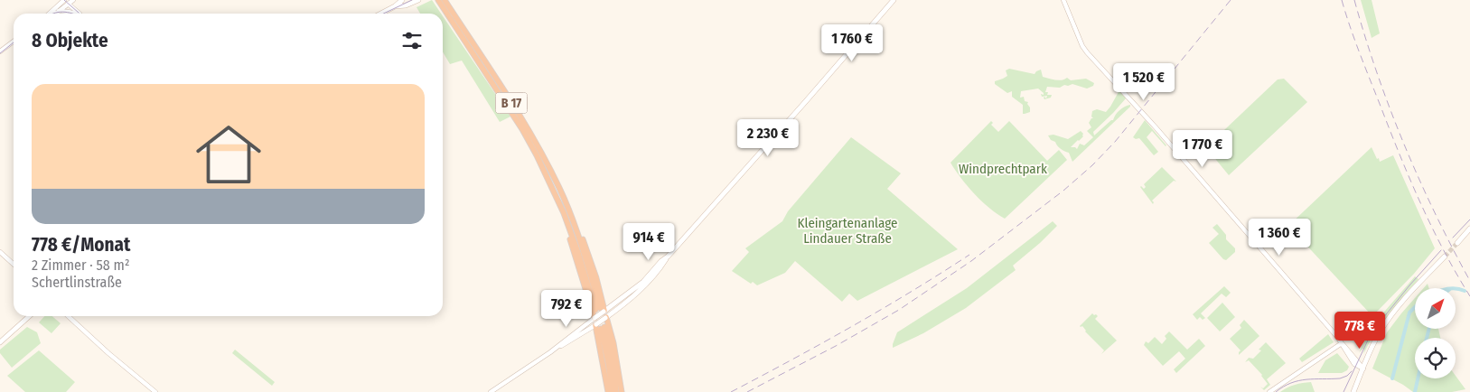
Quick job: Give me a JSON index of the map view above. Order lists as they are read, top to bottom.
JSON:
{
  "streets": {
    "highway": ["B 17"]
  },
  "parks": ["Windprechtpark", "Kleingartenanlage Lindauer Straße"],
  "north": "top right",
  "page": {
    "heading": "8 Objekte",
    "price": [
      "1 760 €",
      "1 520 €",
      "2 230 €",
      "1 770 €",
      "1 360 €",
      "914 €",
      "792 €",
      "778 €"
    ],
    "list": [
      {
        "name": "778 €/Monat",
        "note": "2 Zimmer · 58 m² · Schertlinstraße"
      }
    ]
  }
}
